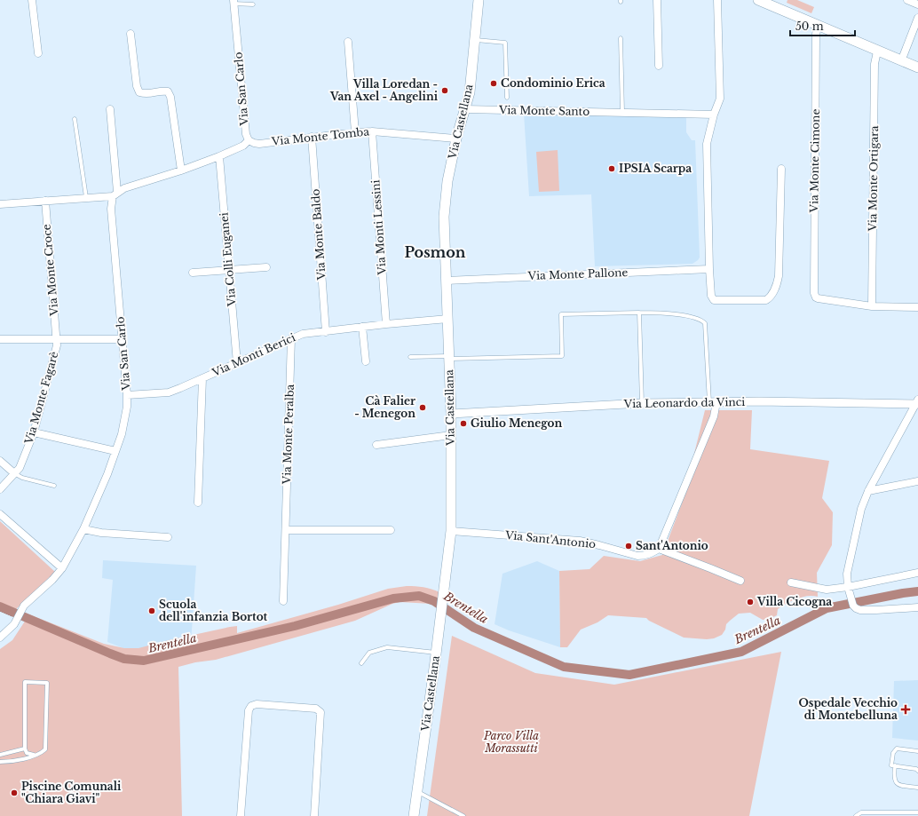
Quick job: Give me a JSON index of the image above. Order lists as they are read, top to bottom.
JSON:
{
  "streets": {
    "main road": ["Via Castellana"],
    "street": [
      "Via San Carlo",
      "Via Monte Santo",
      "Via Monte Tomba",
      "Via Monte Cimone",
      "Via Monte Ortigara",
      "Via Monti Lessini",
      "Via Monte Baldo",
      "Via Colli Euganei",
      "Via Monte Croce",
      "Via Monte Pallone",
      "Via Monti Berici",
      "Via Monte Fagarè",
      "Via Leonardo da Vinci",
      "Via Monte Peralba",
      "Via Sant'Antonio"
    ]
  },
  "crossings": [
    ["Via San Carlo", "Via Monte Tomba"],
    ["Via San Carlo", "Via Colli Euganei"],
    ["Via San Carlo", "Via Monti Berici"],
    ["Via Monte Santo", "Via Castellana"],
    ["Via Castellana", "Via Monte Tomba"],
    ["Via Castellana", "Via Monte Pallone"],
    ["Via Castellana", "Via Monti Berici"],
    ["Via Castellana", "Via Leonardo da Vinci"],
    ["Via Castellana", "Via Sant'Antonio"],
    ["Via Monte Tomba", "Via Monti Lessini"],
    ["Via Monte Tomba", "Via Monte Baldo"],
    ["Via Monte Cimone", "Via Monte Ortigara"],
    ["Via Monti Lessini", "Via Monti Berici"],
    ["Via Monte Baldo", "Via Monti Berici"],
    ["Via Colli Euganei", "Via Monti Berici"],
    ["Via Monte Croce", "Via Monte Fagarè"],
    ["Via Monti Berici", "Via Monte Peralba"]
  ],
  "districts": ["Posmon"],
  "water": ["Brentella"],
  "parks": ["Parco Villa Morassutti"],
  "places": {
    "other": [
      "Condominio Erica",
      "Villa Loredan - Van Axel - Angelini",
      "IPSIA Scarpa",
      "Cà Falier - Menegon",
      "Giulio Menegon",
      "Sant'Antonio",
      "Villa Cicogna",
      "Scuola dell'infanzia Bortot",
      "Piscine Comunali \"Chiara Giavi\""
    ],
    "health": ["Ospedale Vecchio di Montebelluna"]
  },
  "scale_bar": "50 m"
}
